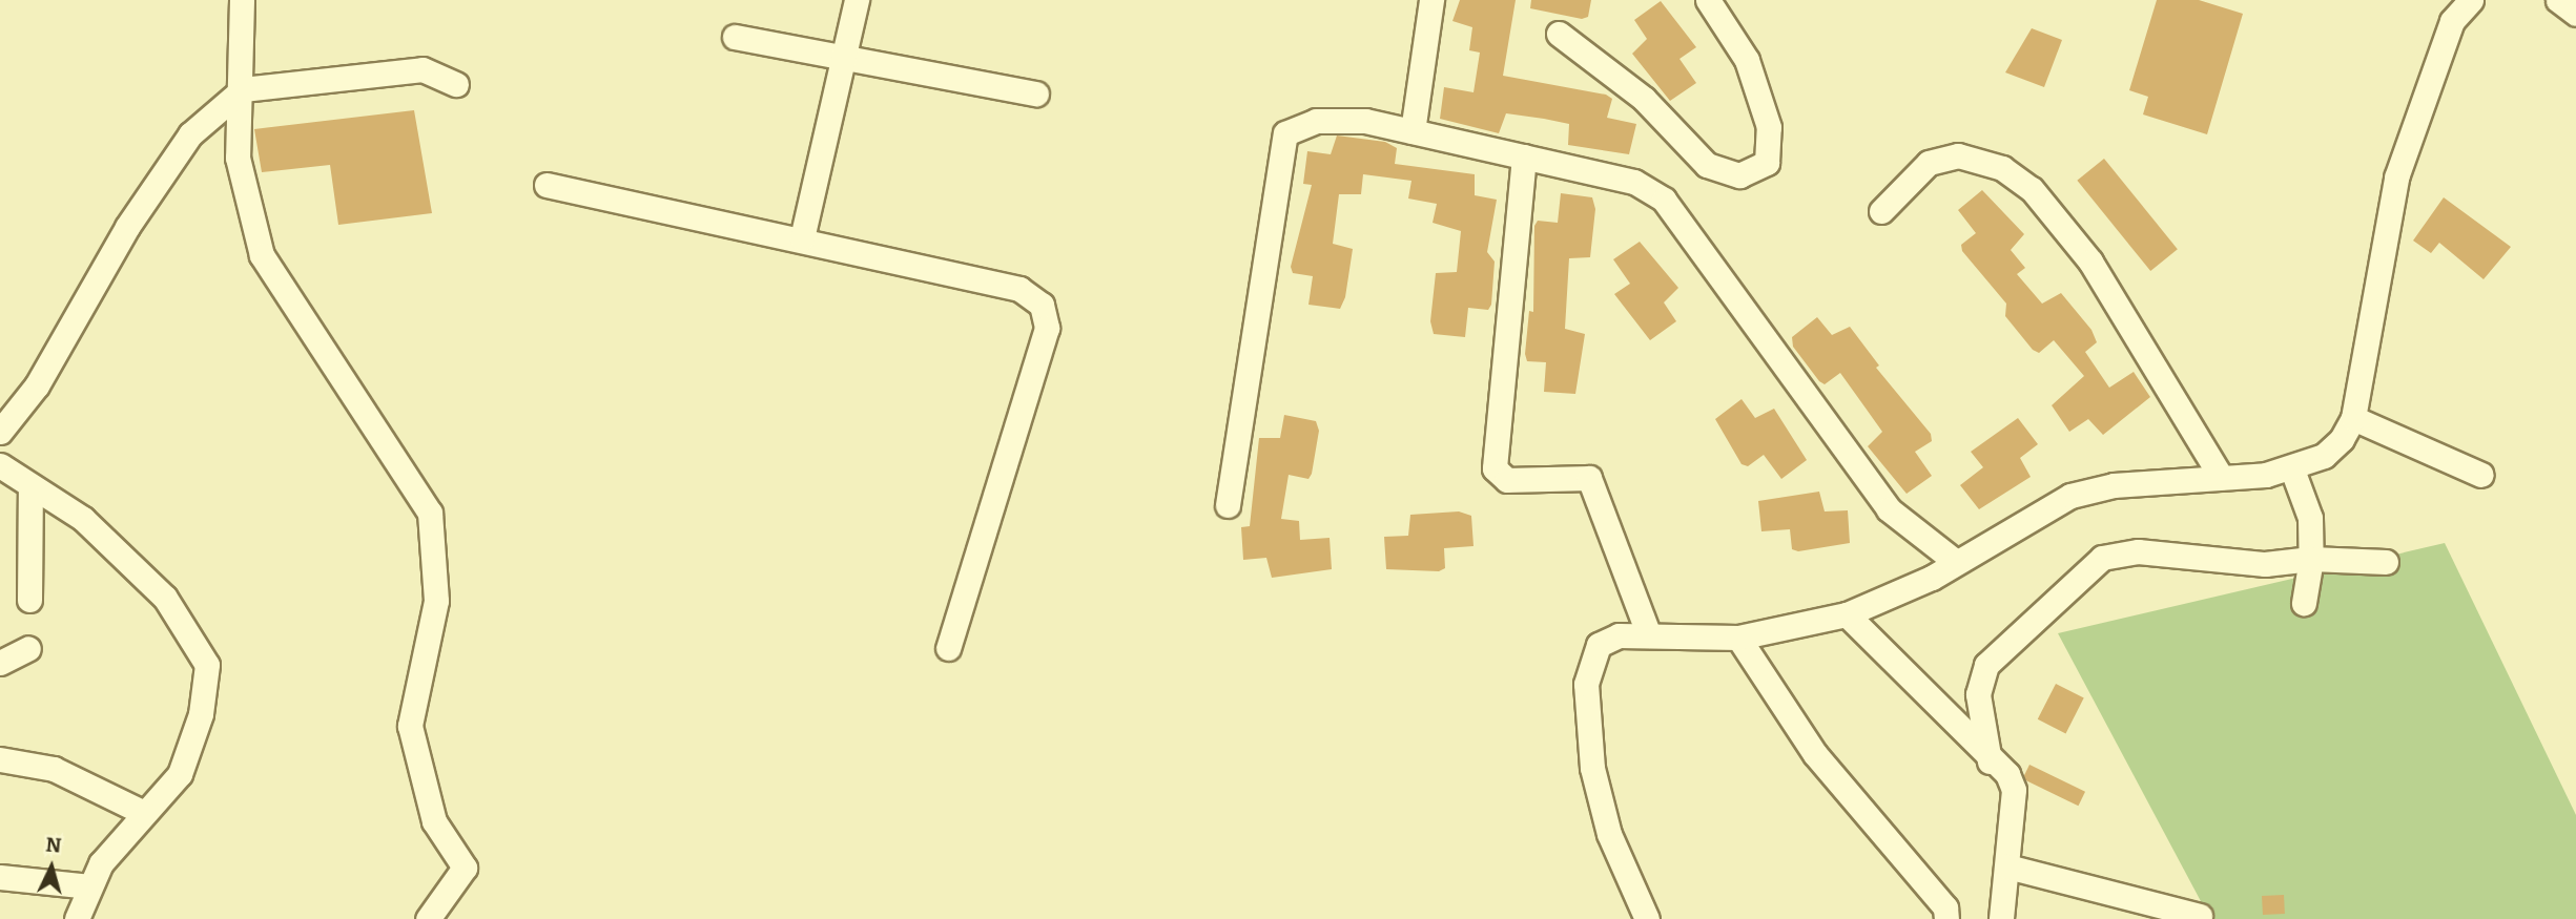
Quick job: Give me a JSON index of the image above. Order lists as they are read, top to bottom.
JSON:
{
  "north": "top"
}
